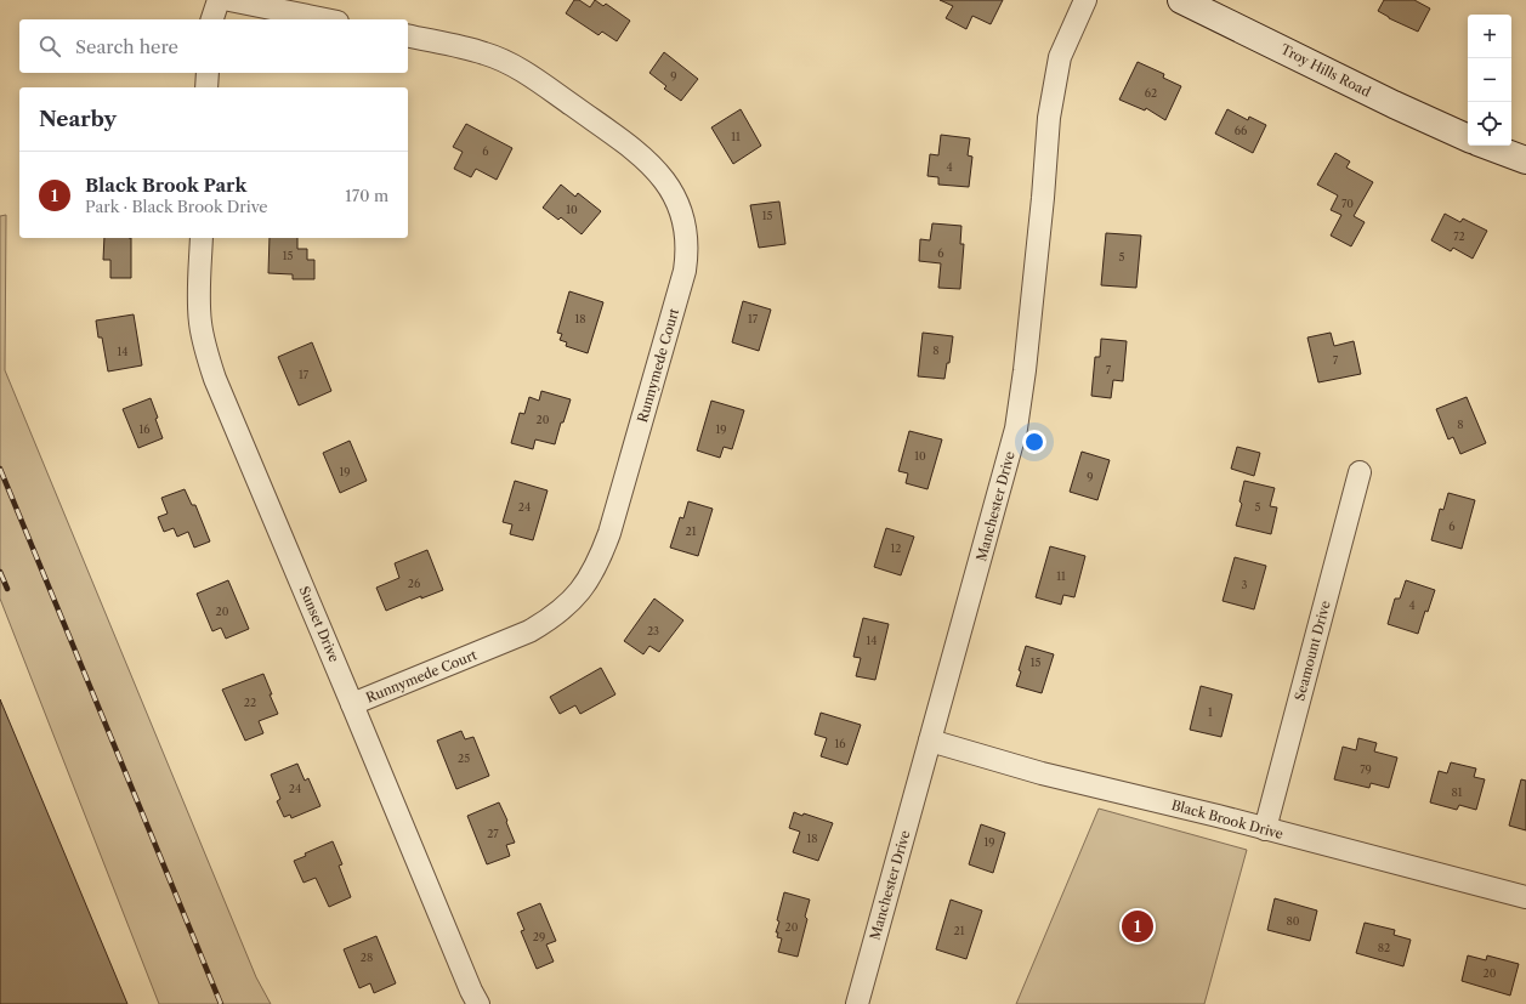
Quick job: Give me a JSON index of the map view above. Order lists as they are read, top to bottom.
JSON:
{
  "streets": {
    "main road": ["Troy Hills Road"],
    "street": [
      "Runnymede Court",
      "Manchester Drive",
      "Sunset Drive",
      "Seamount Drive",
      "Black Brook Drive"
    ]
  },
  "crossings": [
    ["Runnymede Court", "Sunset Drive"],
    ["Manchester Drive", "Black Brook Drive"],
    ["Seamount Drive", "Black Brook Drive"]
  ],
  "house_numbers": [
    "9",
    "62",
    "66",
    "11",
    "6",
    "4",
    "70",
    "10",
    "15",
    "72",
    "6",
    "15",
    "5",
    "18",
    "17",
    "8",
    "14",
    "7",
    "7",
    "17",
    "20",
    "8",
    "16",
    "19",
    "10",
    "19",
    "9",
    "24",
    "5",
    "6",
    "21",
    "12",
    "11",
    "26",
    "3",
    "4",
    "20",
    "23",
    "14",
    "15",
    "22",
    "1",
    "16",
    "25",
    "79",
    "24",
    "81",
    "27",
    "18",
    "19",
    "80",
    "20",
    "21",
    "29",
    "82",
    "28",
    "20"
  ],
  "page": {
    "map_buttons": ["+", "−"],
    "search": "Search here",
    "heading": "Nearby",
    "list": [
      {
        "mark": "1",
        "name": "Black Brook Park",
        "note": "Park · Black Brook Drive",
        "value": "170 m"
      }
    ],
    "pins": "1"
  }
}
